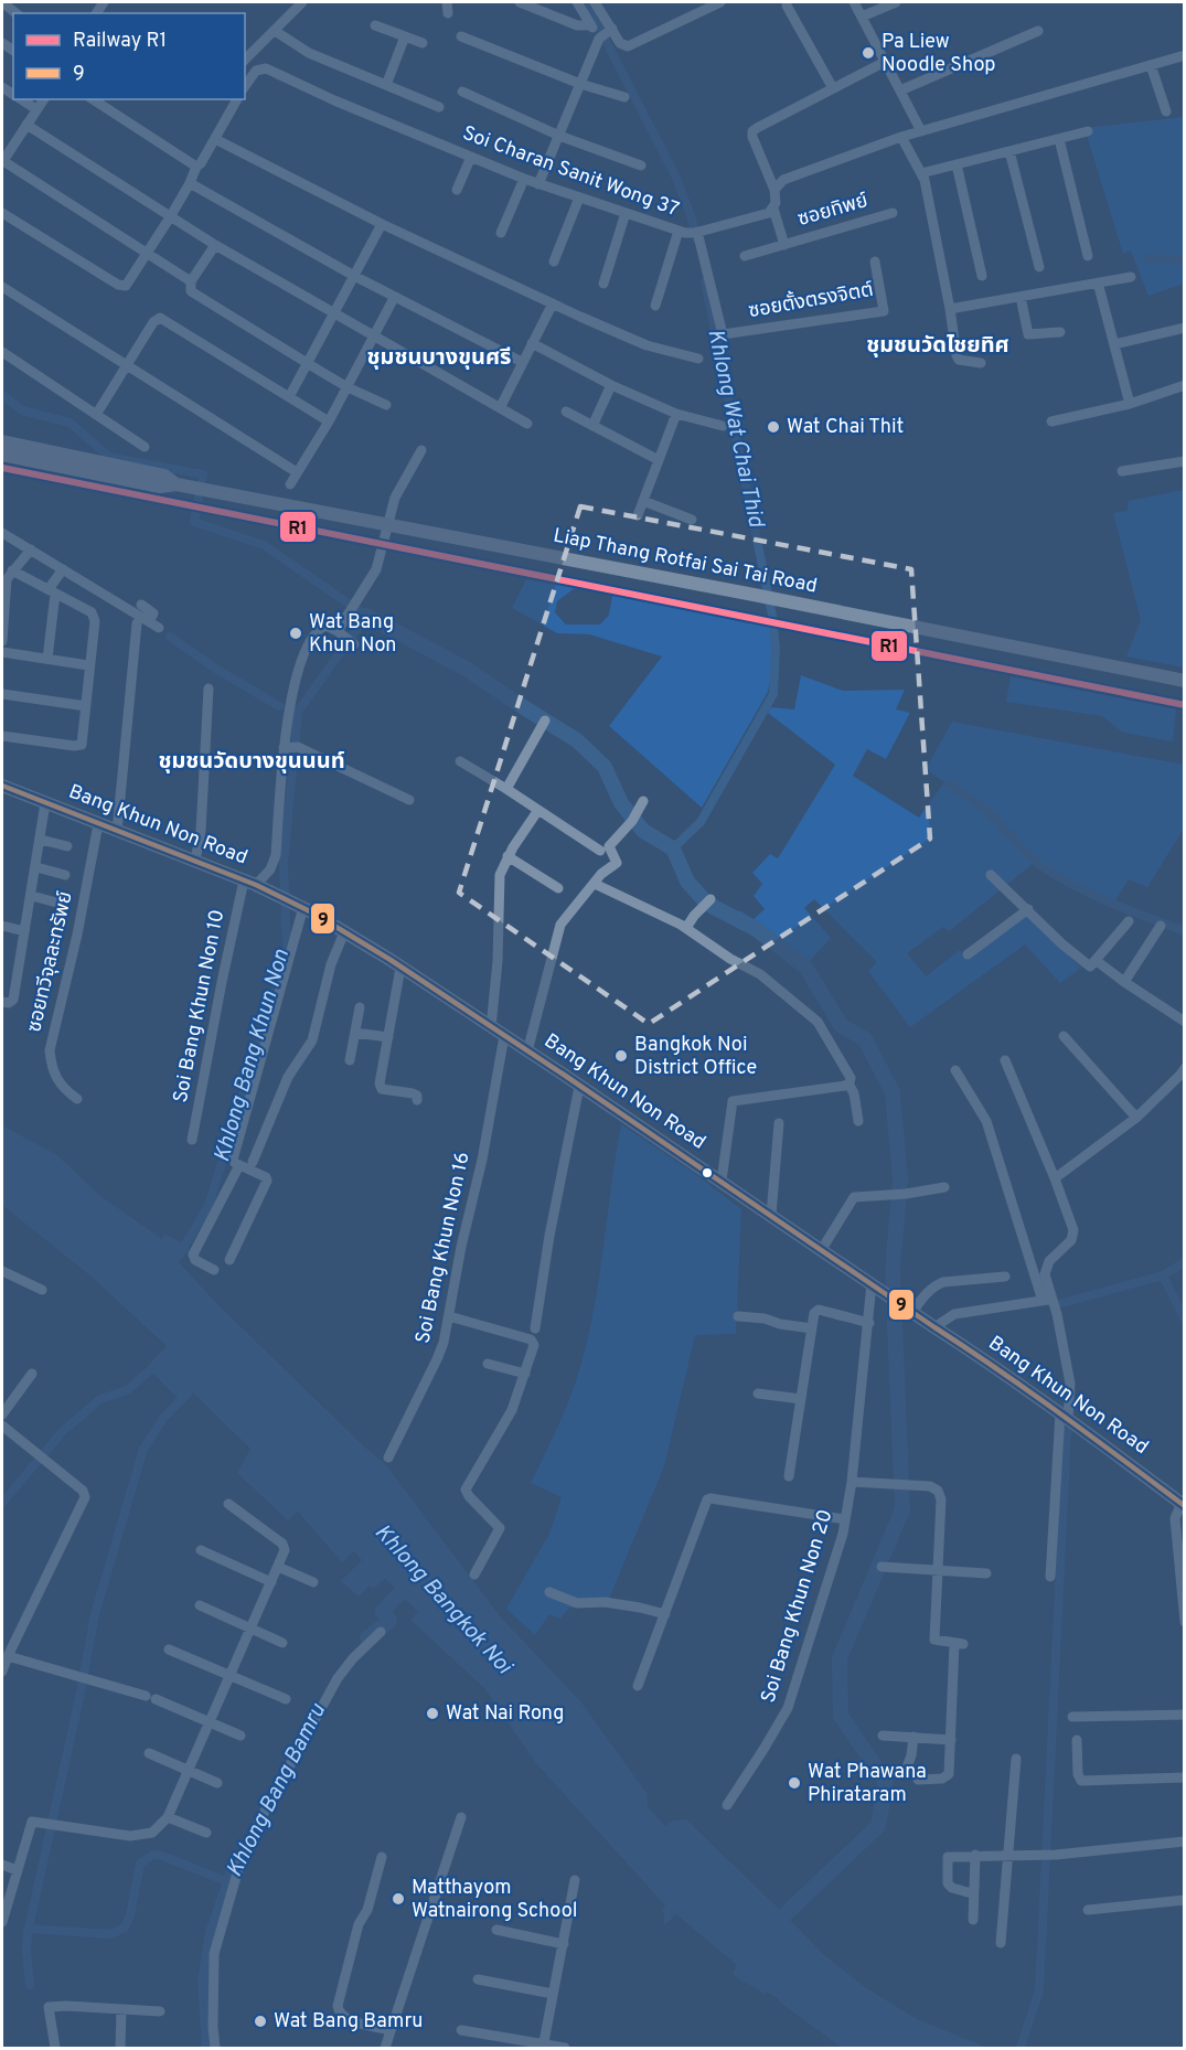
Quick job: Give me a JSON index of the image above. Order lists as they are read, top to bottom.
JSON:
{
  "streets": {
    "street": [
      "Soi Charan Sanit Wong 37",
      "ซอยทิพย์",
      "ซอยตั้งตรงจิตต์",
      "Liap Thang Rotfai Sai Tai Road",
      "Bang Khun Non Road",
      "ซอยทวีจุลละทรัพย์",
      "Soi Bang Khun Non 10",
      "Soi Bang Khun Non 16",
      "Soi Bang Khun Non 20"
    ]
  },
  "crossings": [
    ["Soi Charan Sanit Wong 37", "ซอยทิพย์"],
    ["Soi Charan Sanit Wong 37", "ซอยตั้งตรงจิตต์"],
    ["Bang Khun Non Road", "ซอยทวีจุลละทรัพย์"],
    ["Bang Khun Non Road", "Soi Bang Khun Non 10"],
    ["Bang Khun Non Road", "Soi Bang Khun Non 16"],
    ["Bang Khun Non Road", "Soi Bang Khun Non 20"]
  ],
  "districts": ["ชุมชนวัดไชยทิศ", "ชุมชนบางขุนศรี", "ชุมชนวัดบางขุนนนท์"],
  "water": [
    "Khlong Wat Chai Thid",
    "Khlong Bang Khun Non",
    "Khlong Bangkok Noi",
    "Khlong Bang Bamru"
  ],
  "places": [
    "Pa Liew Noodle Shop",
    "Wat Chai Thit",
    "Wat Bang Khun Non",
    "Bangkok Noi District Office",
    "Wat Nai Rong",
    "Wat Phawana Phirataram",
    "Matthayom Watnairong School",
    "Wat Bang Bamru"
  ],
  "lines": ["rail line R1", "transit line 9"],
  "legend": ["Railway R1", "9"]
}
